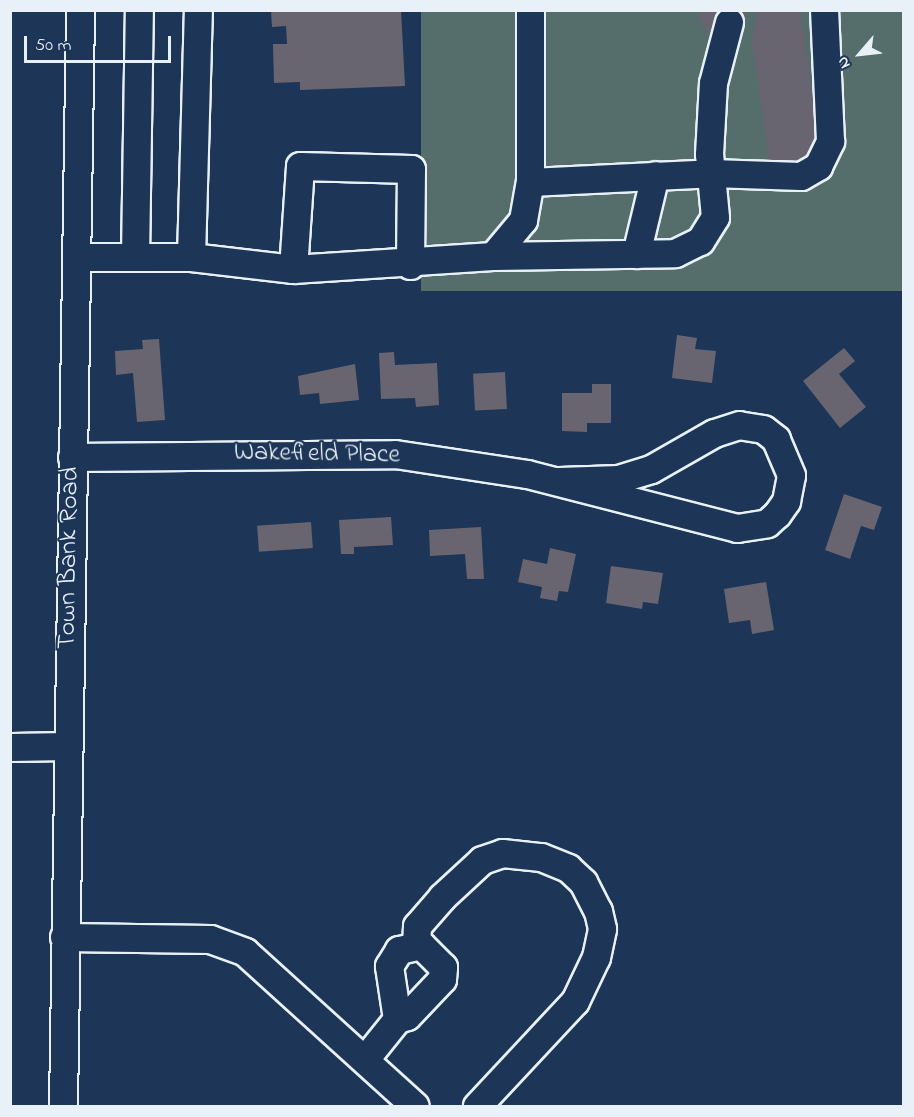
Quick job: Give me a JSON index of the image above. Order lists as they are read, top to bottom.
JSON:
{
  "streets": {
    "street": ["Wakefield Place", "Town Bank Road"]
  },
  "crossings": [
    ["Wakefield Place", "Town Bank Road"]
  ],
  "scale_bar": "50 m",
  "north": "bottom left"
}
